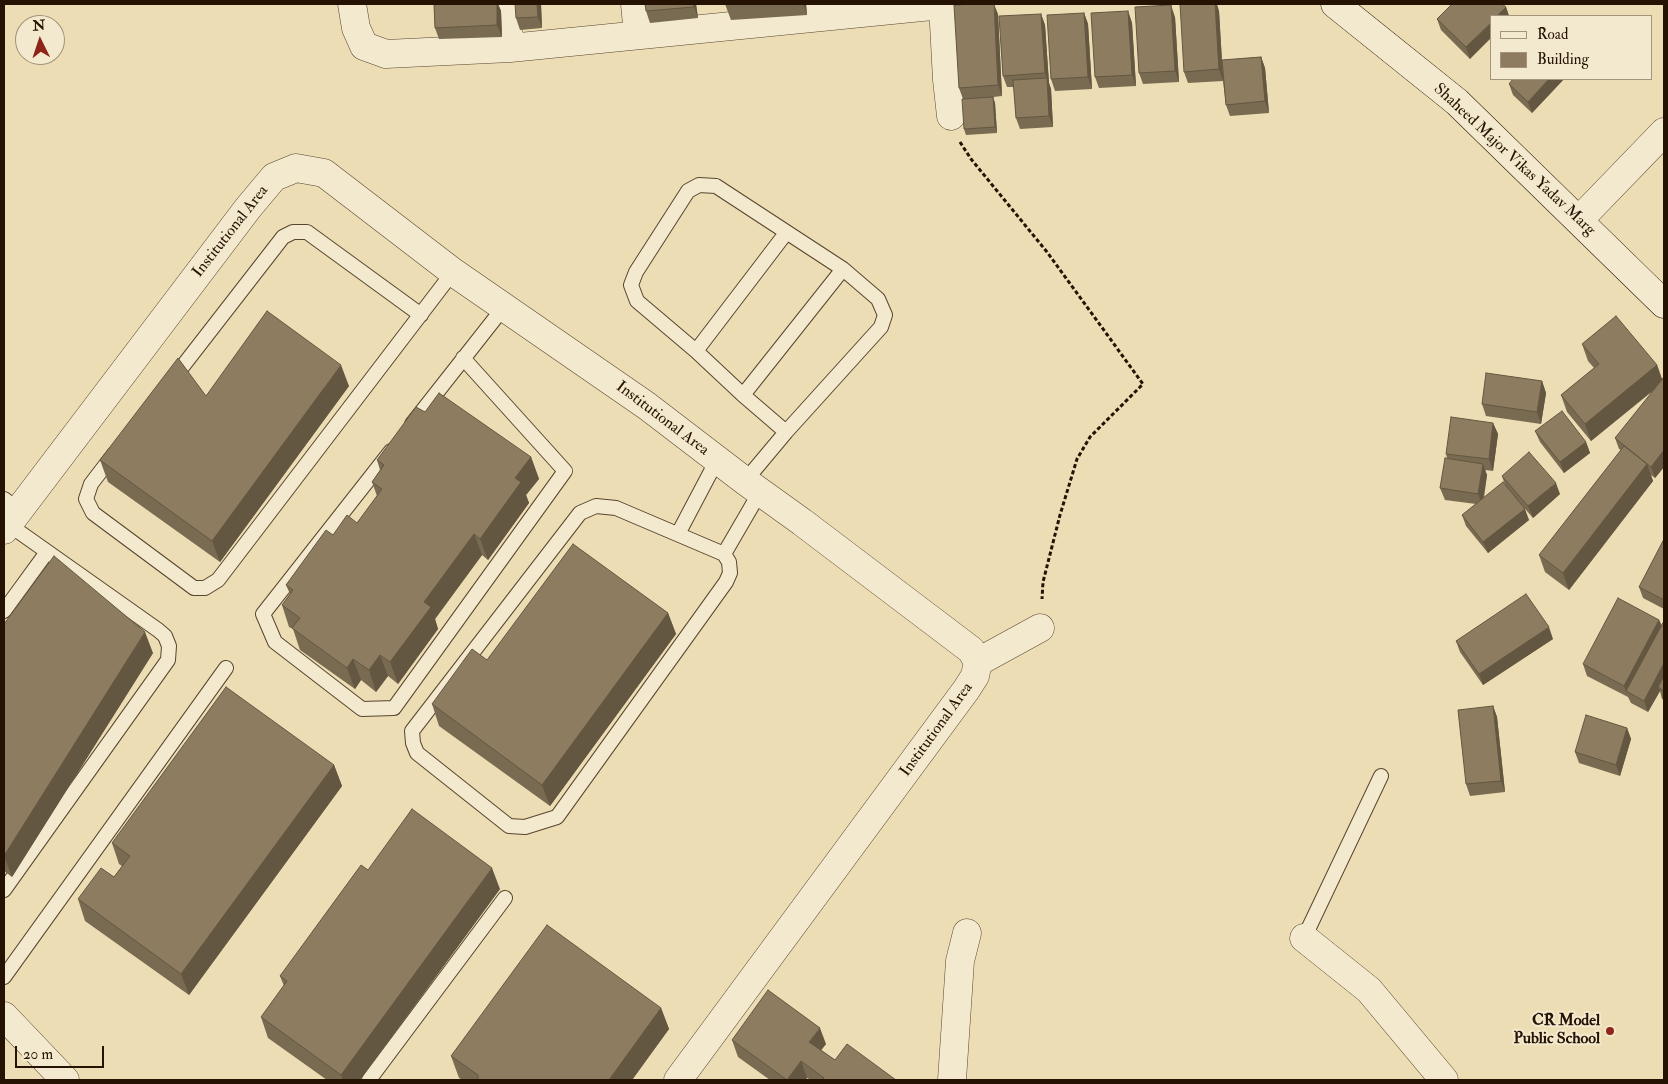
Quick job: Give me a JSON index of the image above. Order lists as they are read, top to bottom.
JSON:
{
  "streets": {
    "street": ["Shaheed Major Vikas Yadav Marg", "Institutional Area"]
  },
  "places": ["CR Model Public School"],
  "legend": ["Road", "Building"],
  "scale_bar": "20 m",
  "north": "top"
}
